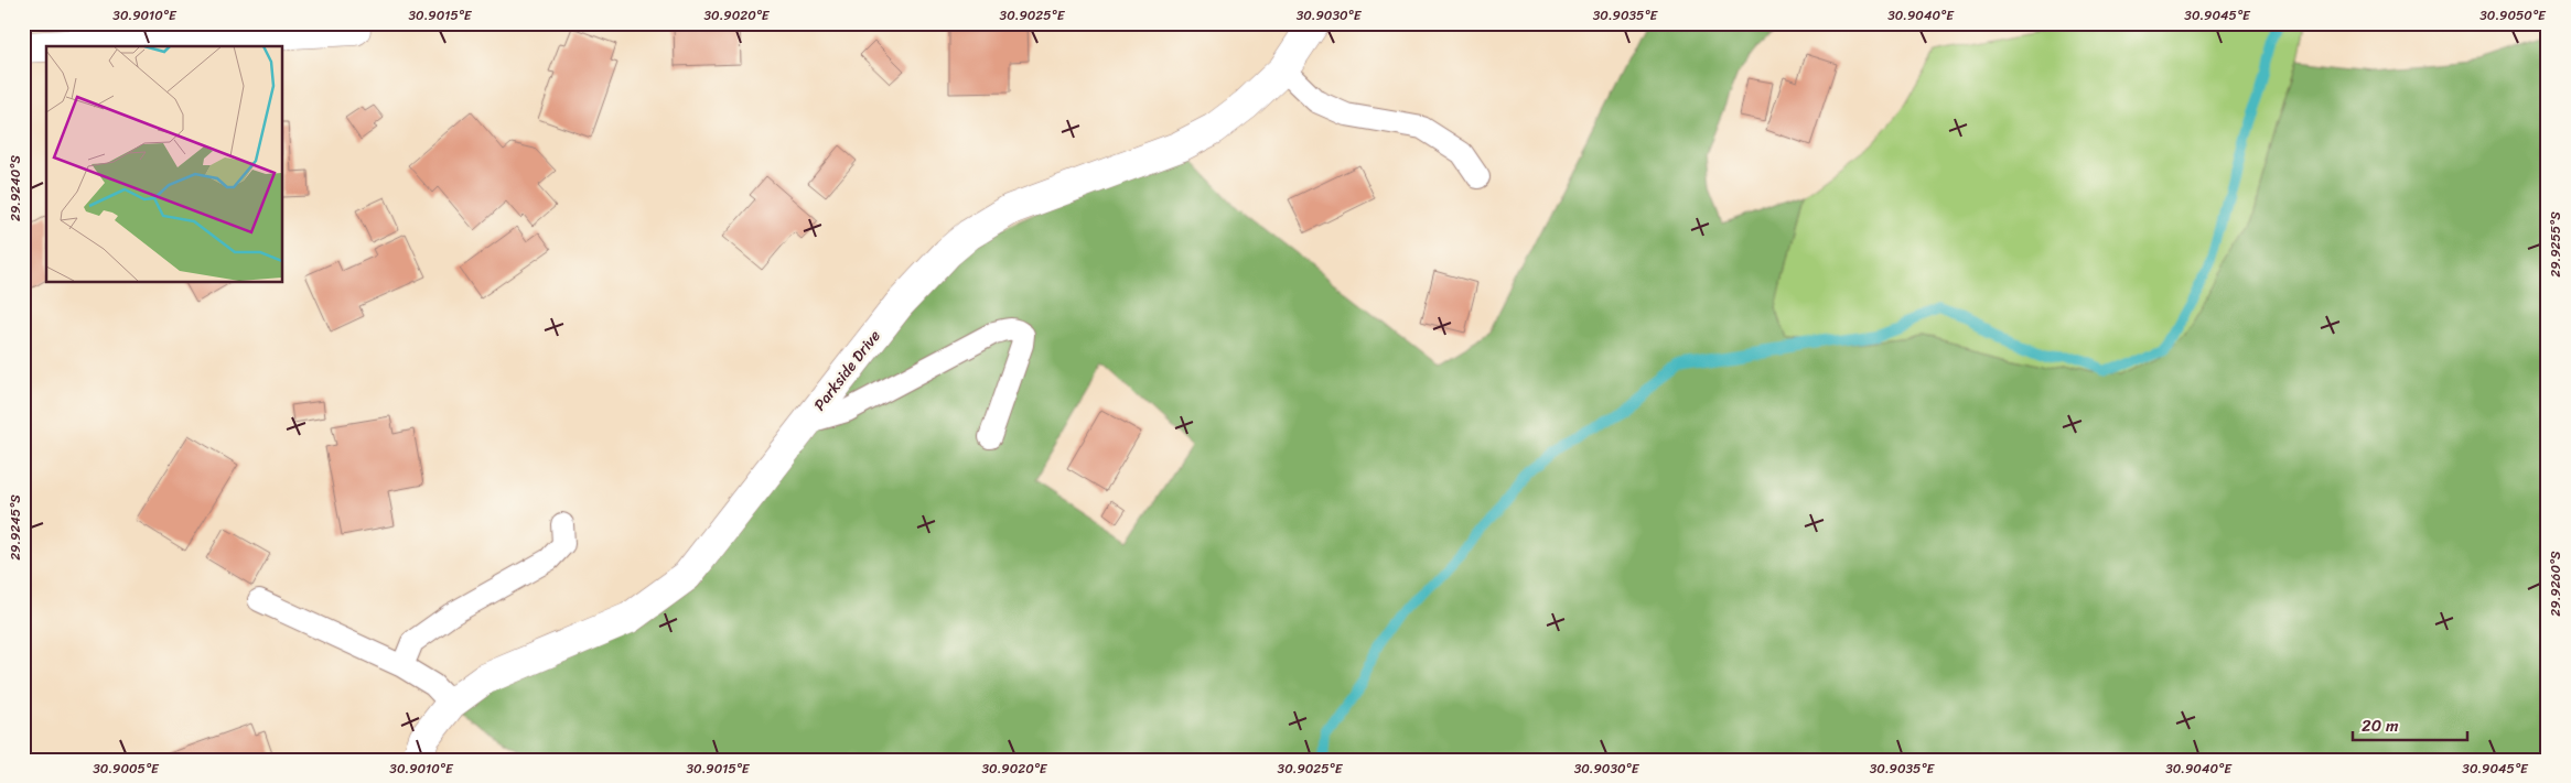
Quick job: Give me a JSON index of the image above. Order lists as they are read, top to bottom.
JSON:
{
  "streets": {
    "street": ["Parkside Drive"]
  },
  "scale_bar": "20 m",
  "coordinates": [
    "30.9010°E",
    "30.9015°E",
    "30.9020°E",
    "30.9025°E",
    "30.9030°E",
    "30.9035°E",
    "30.9040°E",
    "30.9045°E",
    "30.9050°E",
    "29.9240°S",
    "29.9255°S",
    "29.9245°S",
    "29.9260°S",
    "30.9005°E"
  ]
}
